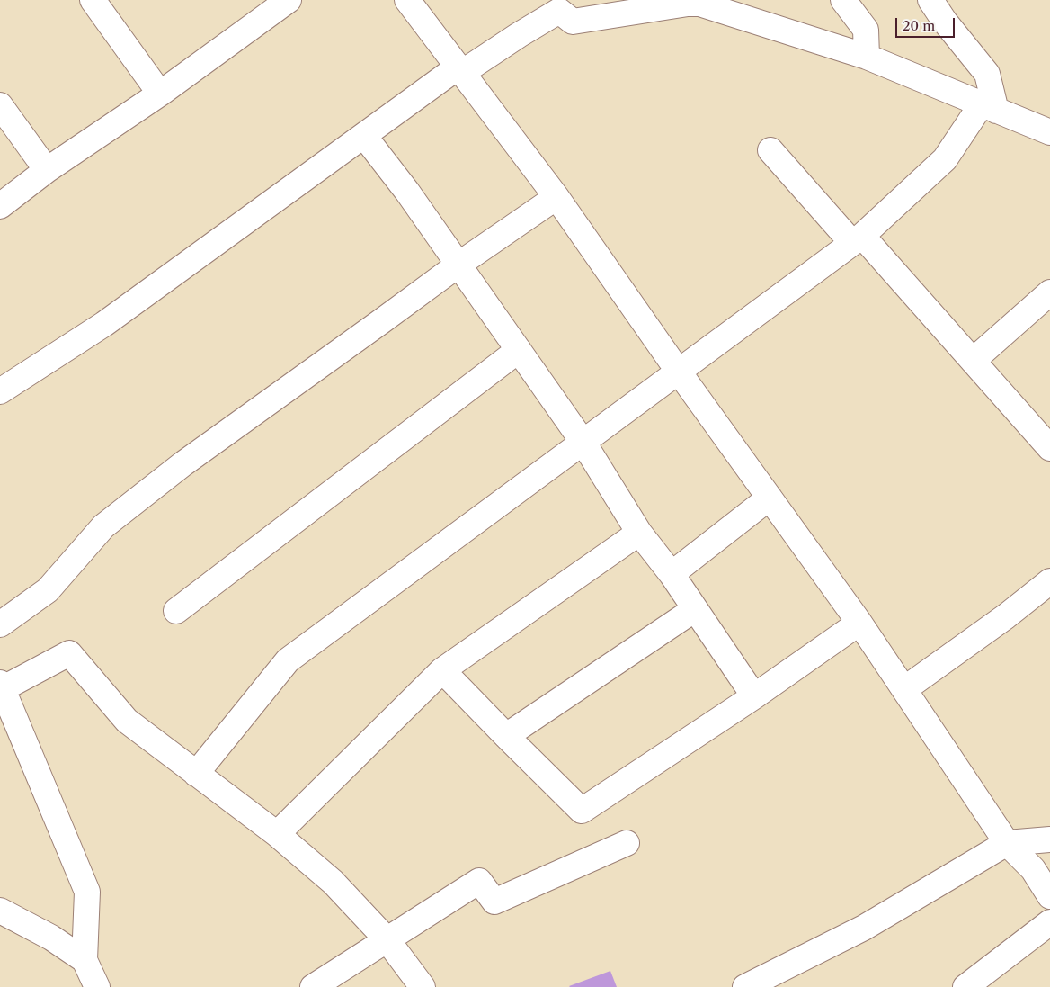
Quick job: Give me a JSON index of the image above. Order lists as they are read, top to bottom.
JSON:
{
  "scale_bar": "20 m"
}
